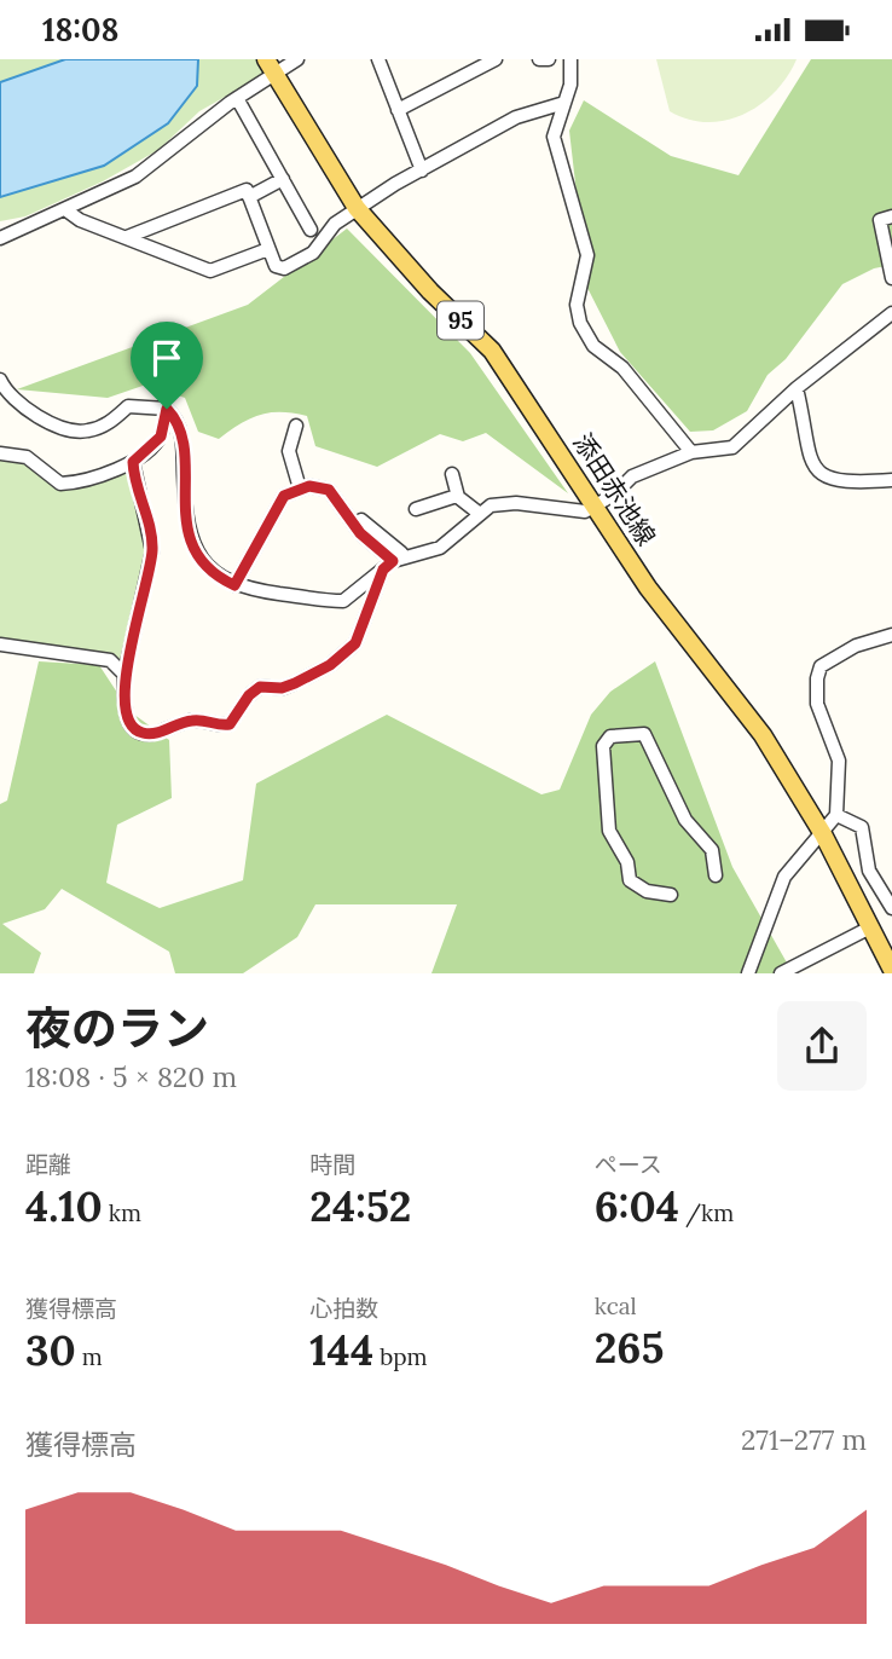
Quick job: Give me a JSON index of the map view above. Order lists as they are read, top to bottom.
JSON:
{
  "streets": {
    "main road": ["95", "添田赤池線"]
  },
  "page": {
    "status": "18:08",
    "heading": ["夜のラン", "18:08 · 5 × 820 m"],
    "stats": [
      ["距離", "4.10 km"],
      ["時間", "24:52"],
      ["ペース", "6:04 /km"],
      ["獲得標高", "30 m"],
      ["心拍数", "144 bpm"],
      ["kcal", "265"]
    ],
    "chart": ["獲得標高", "271–277 m"]
  }
}
